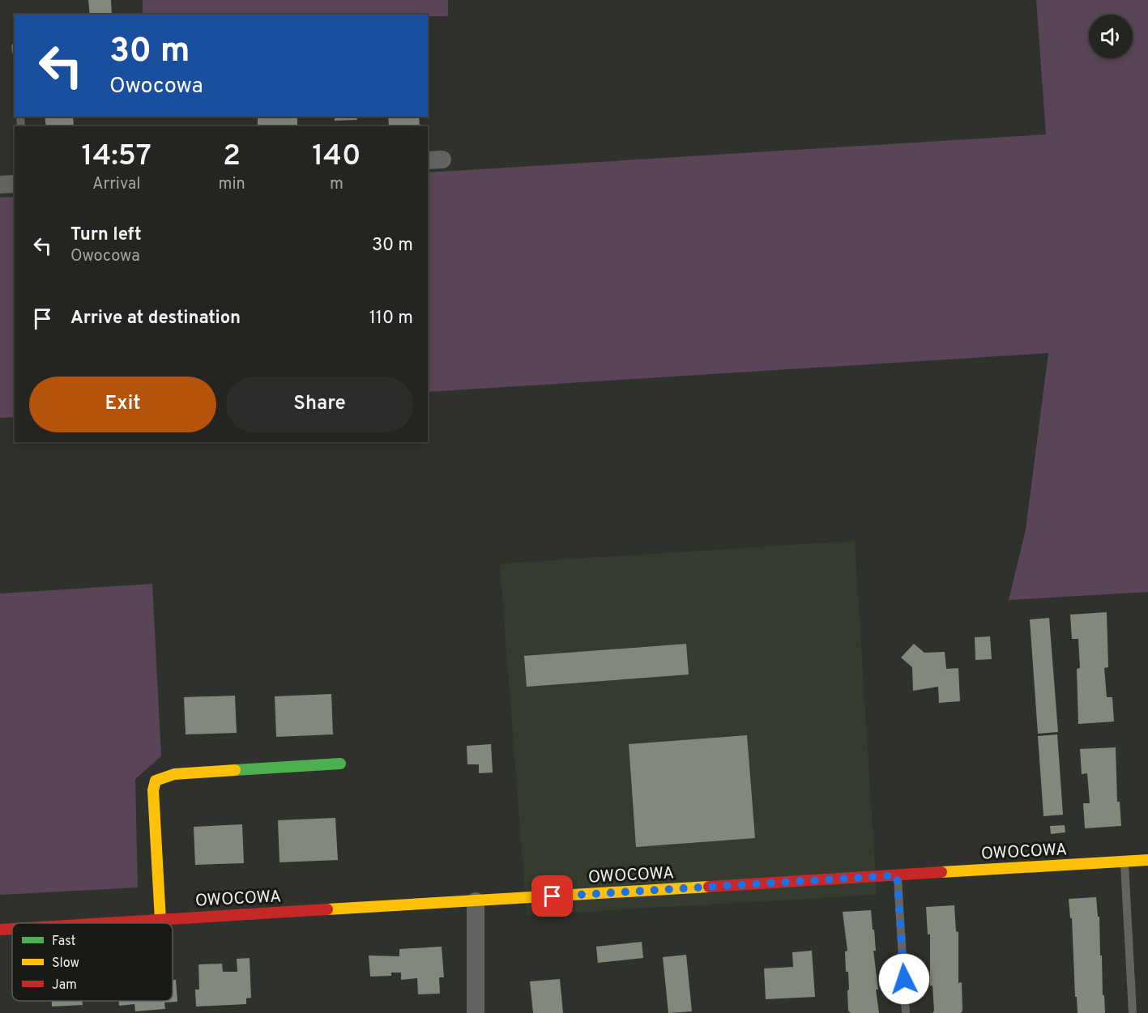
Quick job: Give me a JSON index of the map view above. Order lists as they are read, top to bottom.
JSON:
{
  "streets": {
    "street": ["OWOCOWA"]
  },
  "legend": ["Fast", "Slow", "Jam"],
  "page": {
    "turn": ["30 m", "Owocowa"],
    "eta": [
      "14:57",
      "Arrival",
      "2",
      "min",
      "140",
      "m"
    ],
    "list": [
      {
        "name": "Turn left",
        "note": "Owocowa",
        "value": "30 m"
      },
      {
        "name": "Arrive at destination",
        "value": "110 m"
      }
    ],
    "buttons": ["Exit", "Share"]
  }
}
